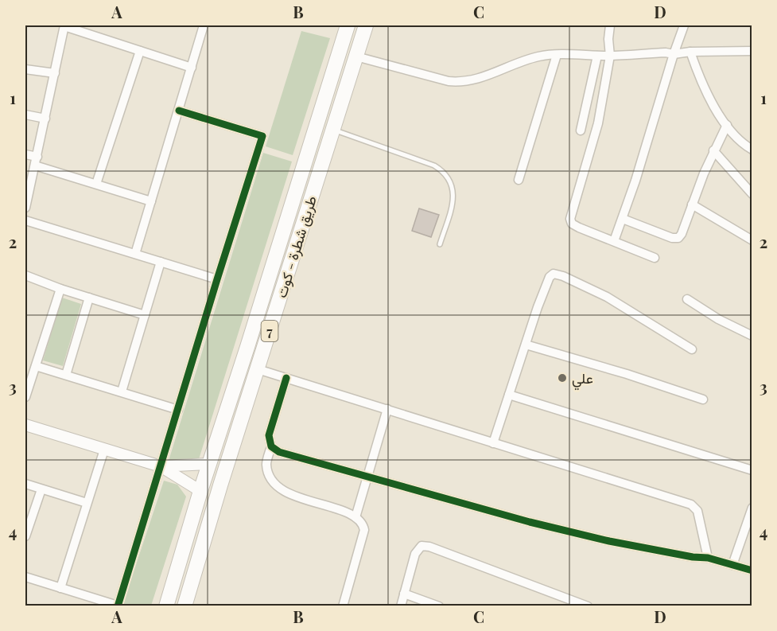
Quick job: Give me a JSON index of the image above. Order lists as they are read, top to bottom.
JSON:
{
  "streets": {
    "highway": ["طريق شطرة - كوت", "7"]
  },
  "places": ["علي"],
  "grid": {
    "columns": [
      "A",
      "B",
      "C",
      "D"
    ],
    "rows": [
      "1",
      "2",
      "3",
      "4"
    ]
  }
}
